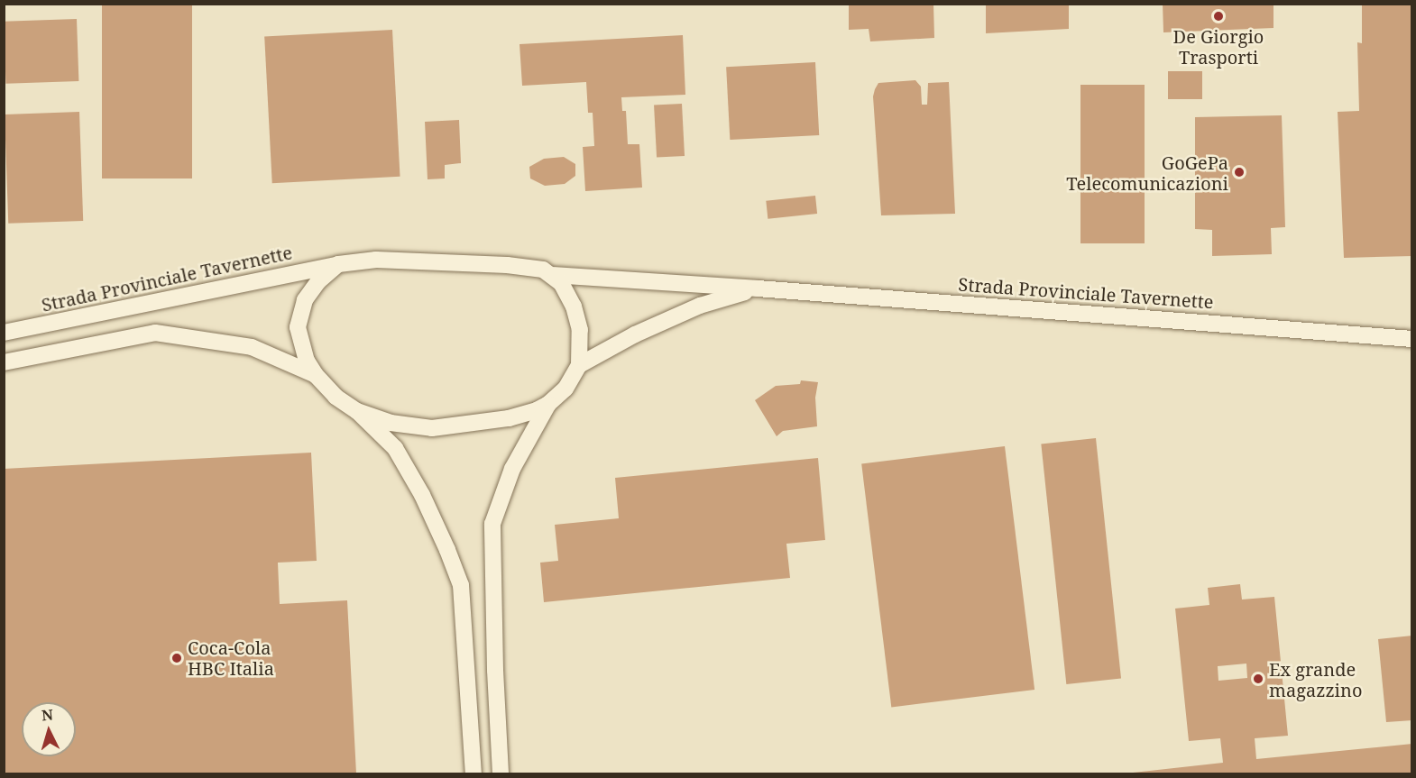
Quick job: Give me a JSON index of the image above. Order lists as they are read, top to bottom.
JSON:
{
  "streets": {
    "street": ["Strada Provinciale Tavernette"]
  },
  "places": [
    "De Giorgio Trasporti",
    "GoGePa Telecomunicazioni",
    "Coca-Cola HBC Italia",
    "Ex grande magazzino"
  ],
  "north": "top"
}
